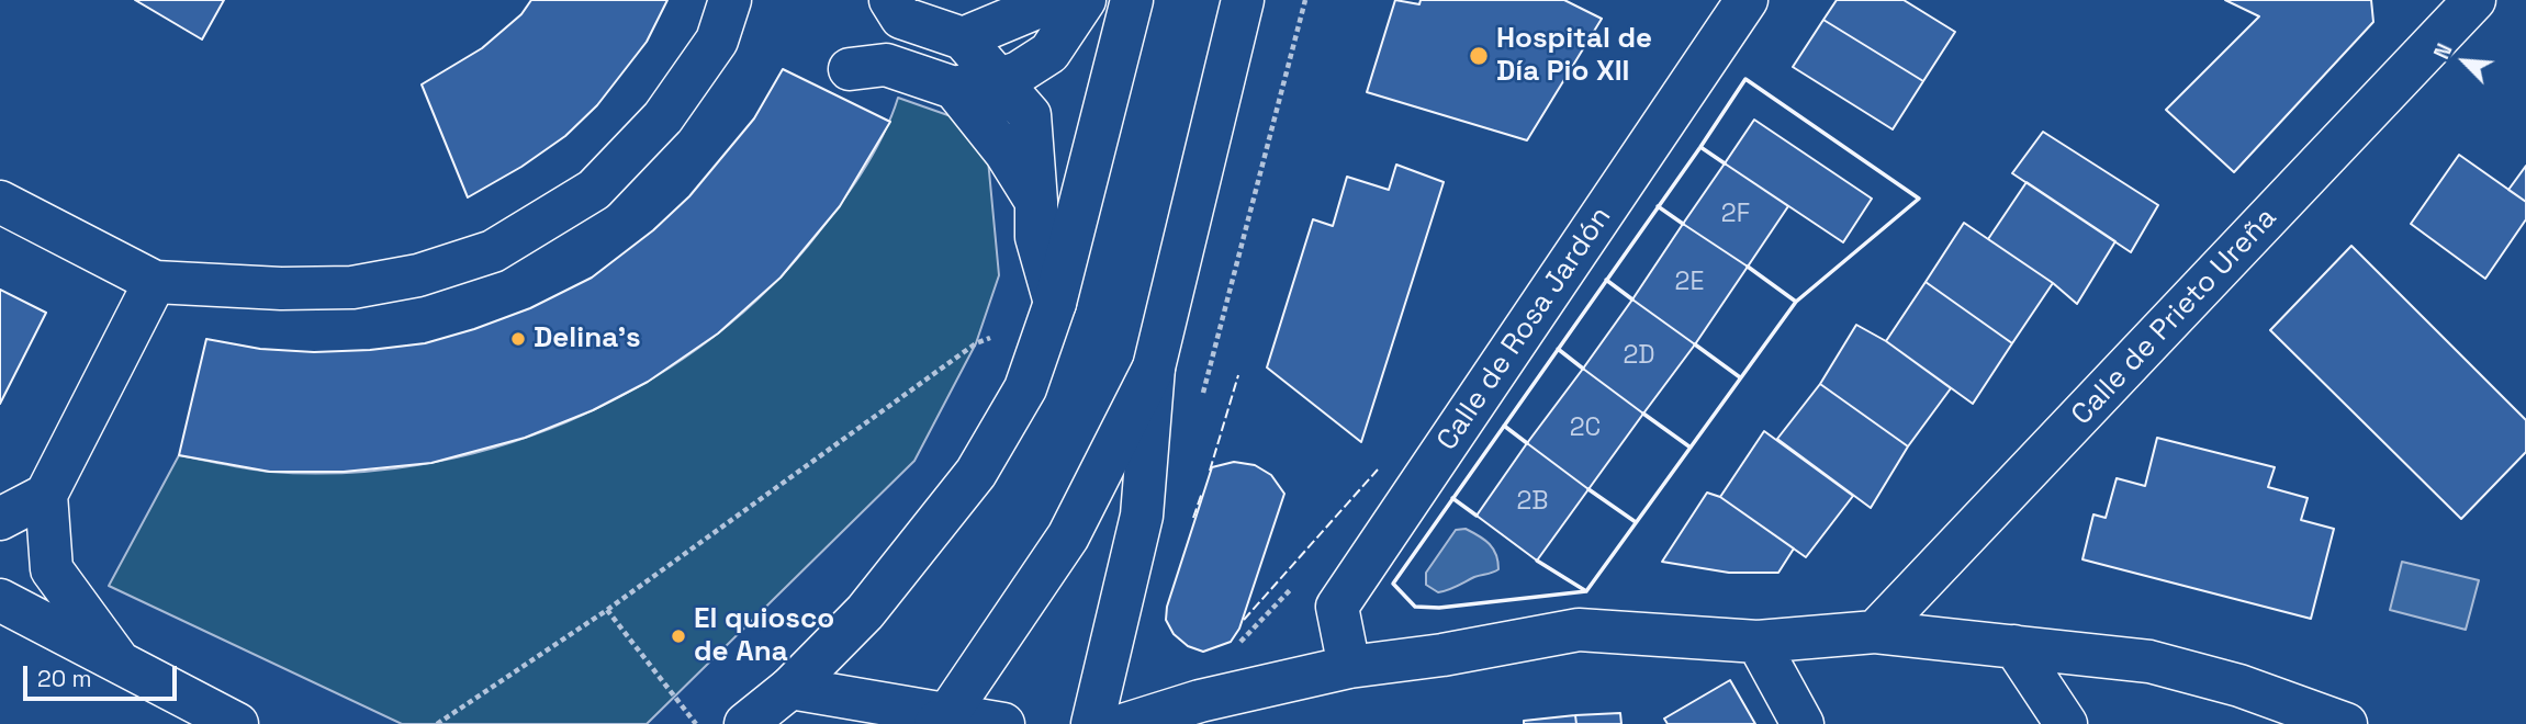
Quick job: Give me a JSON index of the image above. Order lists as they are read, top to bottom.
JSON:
{
  "streets": {
    "street": ["Calle de Prieto Ureña", "Calle de Rosa Jardón"]
  },
  "places": ["Hospital de Día Pio XII", "Delina's", "El quiosco de Ana"],
  "house_numbers": [
    "2F",
    "2E",
    "2D",
    "2C",
    "2B"
  ],
  "scale_bar": "20 m",
  "north": "top left"
}
